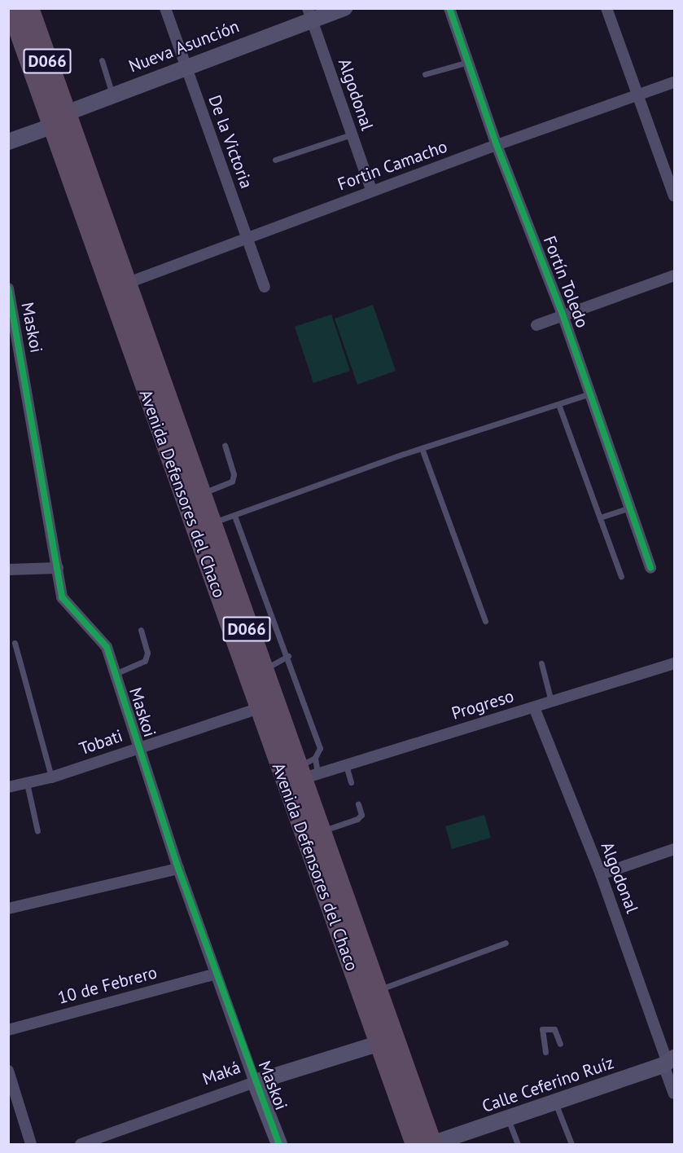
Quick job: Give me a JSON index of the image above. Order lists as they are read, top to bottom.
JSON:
{
  "streets": {
    "highway": ["D066", "Avenida Defensores del Chaco"],
    "street": [
      "Nueva Asunción",
      "Algodonal",
      "De la Victoria",
      "Fortin Camacho",
      "Fortín Toledo",
      "Maskoi",
      "Progreso",
      "Tobati",
      "10 de Febrero",
      "Maká",
      "Calle Ceferino Ruíz"
    ]
  },
  "crossings": [
    ["Nueva Asunción", "Algodonal"],
    ["Nueva Asunción", "De la Victoria"],
    ["Nueva Asunción", "Avenida Defensores del Chaco"],
    ["Algodonal", "Fortin Camacho"],
    ["Algodonal", "Progreso"],
    ["Algodonal", "Calle Ceferino Ruíz"],
    ["De la Victoria", "Fortin Camacho"],
    ["Fortin Camacho", "Fortín Toledo"],
    ["Fortin Camacho", "Avenida Defensores del Chaco"],
    ["Maskoi", "Tobati"],
    ["Maskoi", "10 de Febrero"],
    ["Maskoi", "Maká"],
    ["Avenida Defensores del Chaco", "Progreso"],
    ["Avenida Defensores del Chaco", "Tobati"],
    ["Avenida Defensores del Chaco", "Maká"],
    ["Avenida Defensores del Chaco", "Calle Ceferino Ruíz"]
  ]
}
